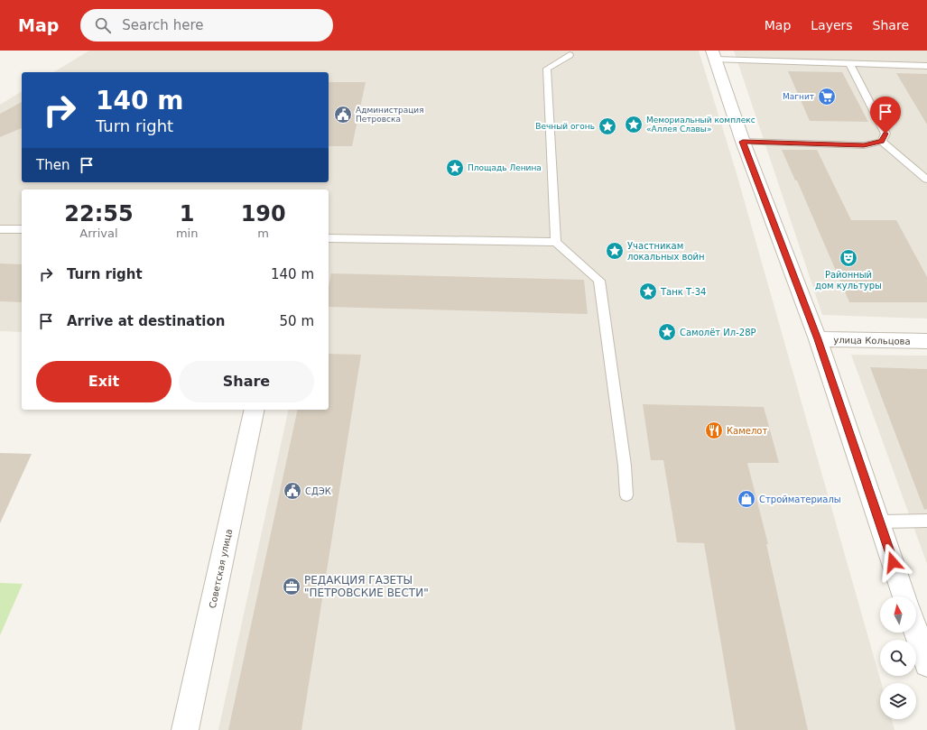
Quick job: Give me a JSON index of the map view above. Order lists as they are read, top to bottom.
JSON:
{
  "streets": {
    "street": ["улица Кольцова", "Советская улица"]
  },
  "places": {
    "supermarket": ["Магнит"],
    "public building": ["Администрация Петровска", "СДЭК"],
    "place": [
      "Мемориальный комплекс «Аллея Славы»",
      "Вечный огонь",
      "Площадь Ленина",
      "Участникам локальных войн",
      "Танк Т-34",
      "Самолёт Ил-28Р"
    ],
    "theatre": ["Районный дом культуры"],
    "restaurant": ["Камелот"],
    "shop": ["Стройматериалы"],
    "office": ["РЕДАКЦИЯ ГАЗЕТЫ \"ПЕТРОВСКИЕ ВЕСТИ\""]
  },
  "north": "top",
  "page": {
    "header": "Map",
    "search": "Search here",
    "nav": ["Map", "Layers", "Share"],
    "turn": ["140 m", "Turn right"],
    "then": "Then",
    "eta": [
      "22:55",
      "Arrival",
      "1",
      "min",
      "190",
      "m"
    ],
    "list": [
      {
        "name": "Turn right",
        "value": "140 m"
      },
      {
        "name": "Arrive at destination",
        "value": "50 m"
      }
    ],
    "buttons": ["Exit", "Share"]
  }
}
